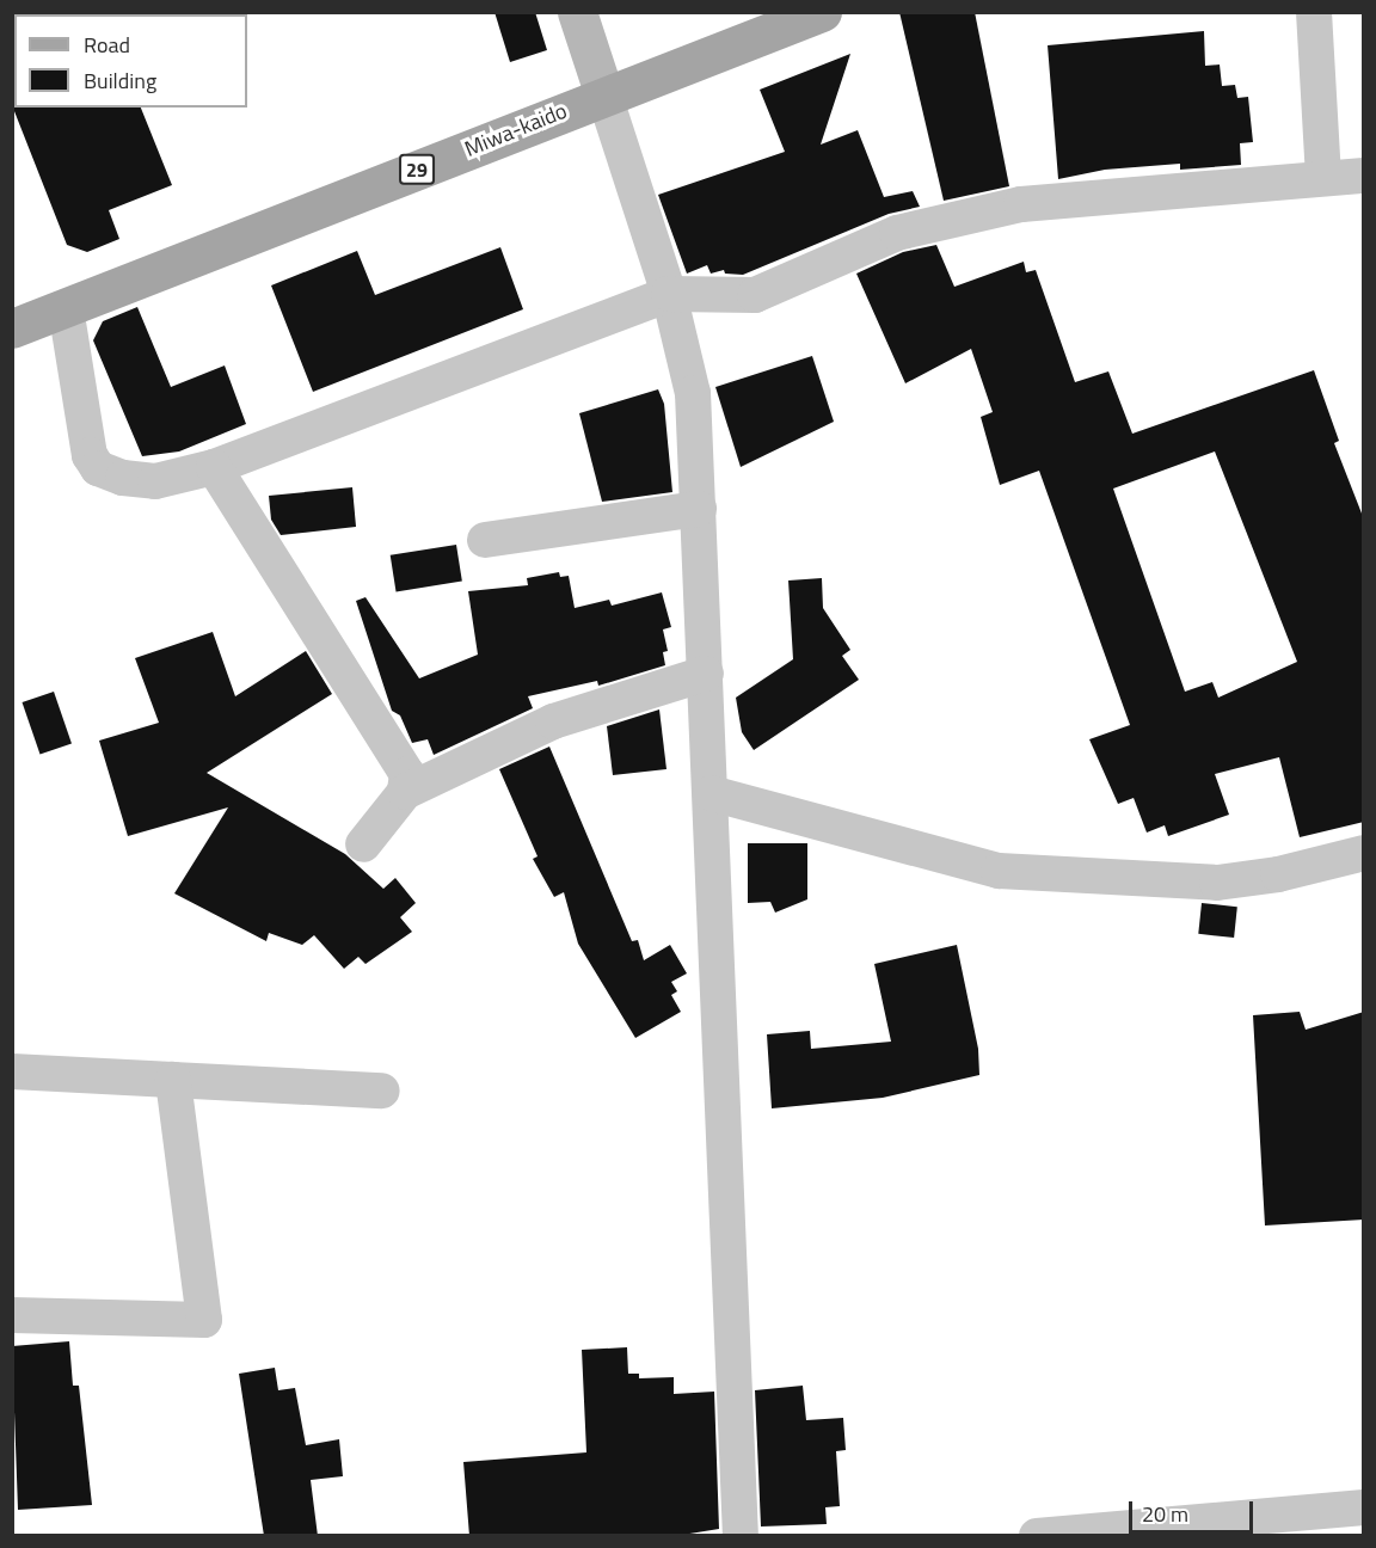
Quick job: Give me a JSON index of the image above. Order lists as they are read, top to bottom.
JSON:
{
  "streets": {
    "main road": ["Miwa-kaido", "29"]
  },
  "legend": ["Road", "Building"],
  "scale_bar": "20 m"
}
